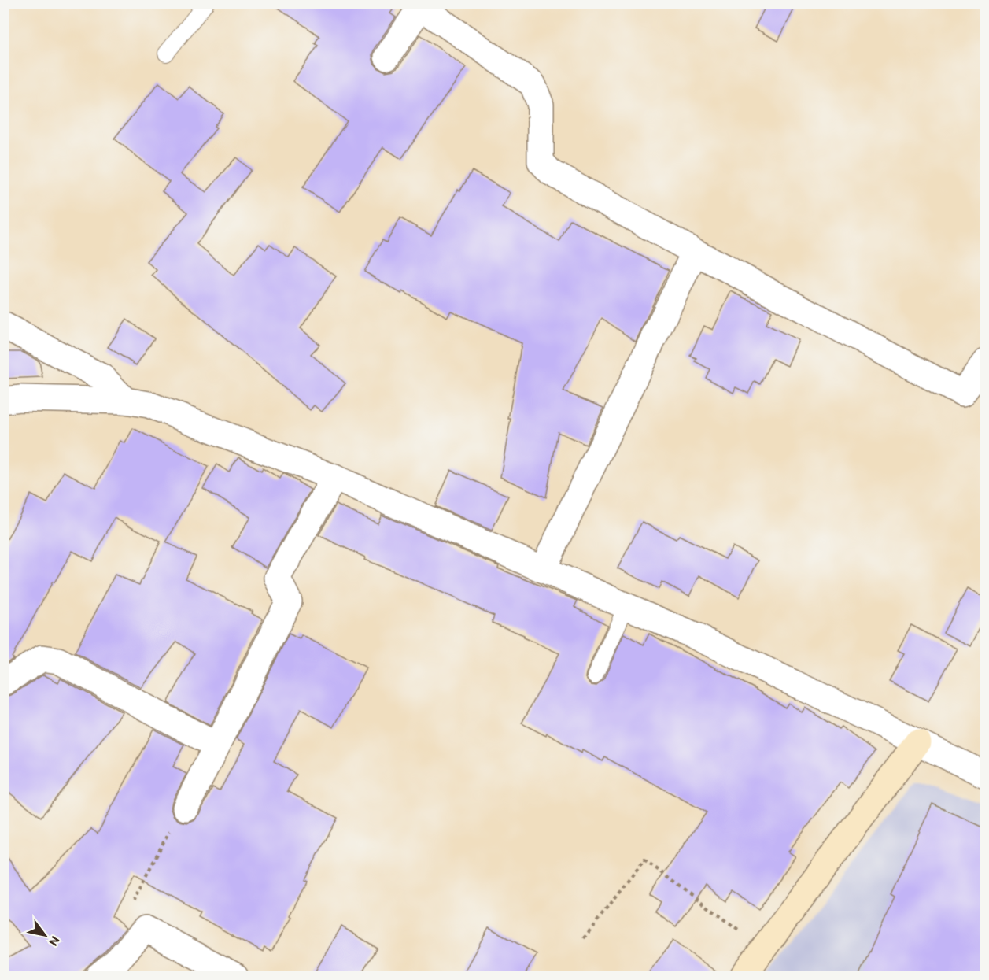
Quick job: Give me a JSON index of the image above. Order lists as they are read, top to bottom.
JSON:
{
  "north": "bottom right"
}
